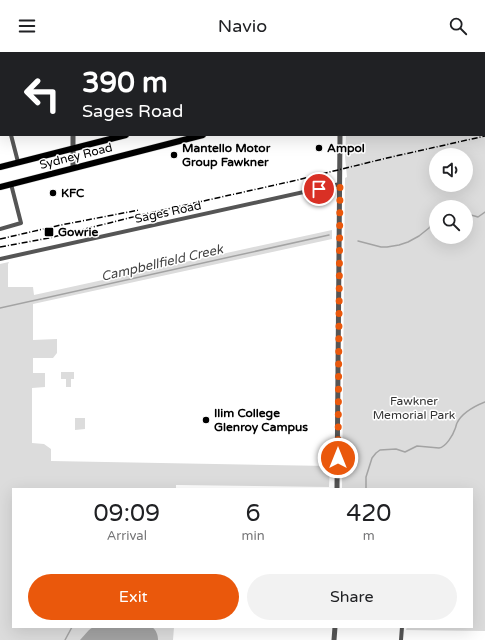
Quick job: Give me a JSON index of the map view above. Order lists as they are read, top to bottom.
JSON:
{
  "streets": {
    "highway": ["Sydney Road"],
    "street": ["Sages Road"]
  },
  "water": ["Campbellfield Creek"],
  "parks": ["Fawkner Memorial Park"],
  "places": {
    "other": [
      "Ampol",
      "Mantello Motor Group Fawkner",
      "KFC",
      "Ilim College Glenroy Campus"
    ],
    "transit": ["Gowrie"]
  },
  "page": {
    "header": "Navio",
    "turn": ["390 m", "Sages Road"],
    "eta": [
      "09:09",
      "Arrival",
      "6",
      "min",
      "420",
      "m"
    ],
    "buttons": ["Exit", "Share"]
  }
}
